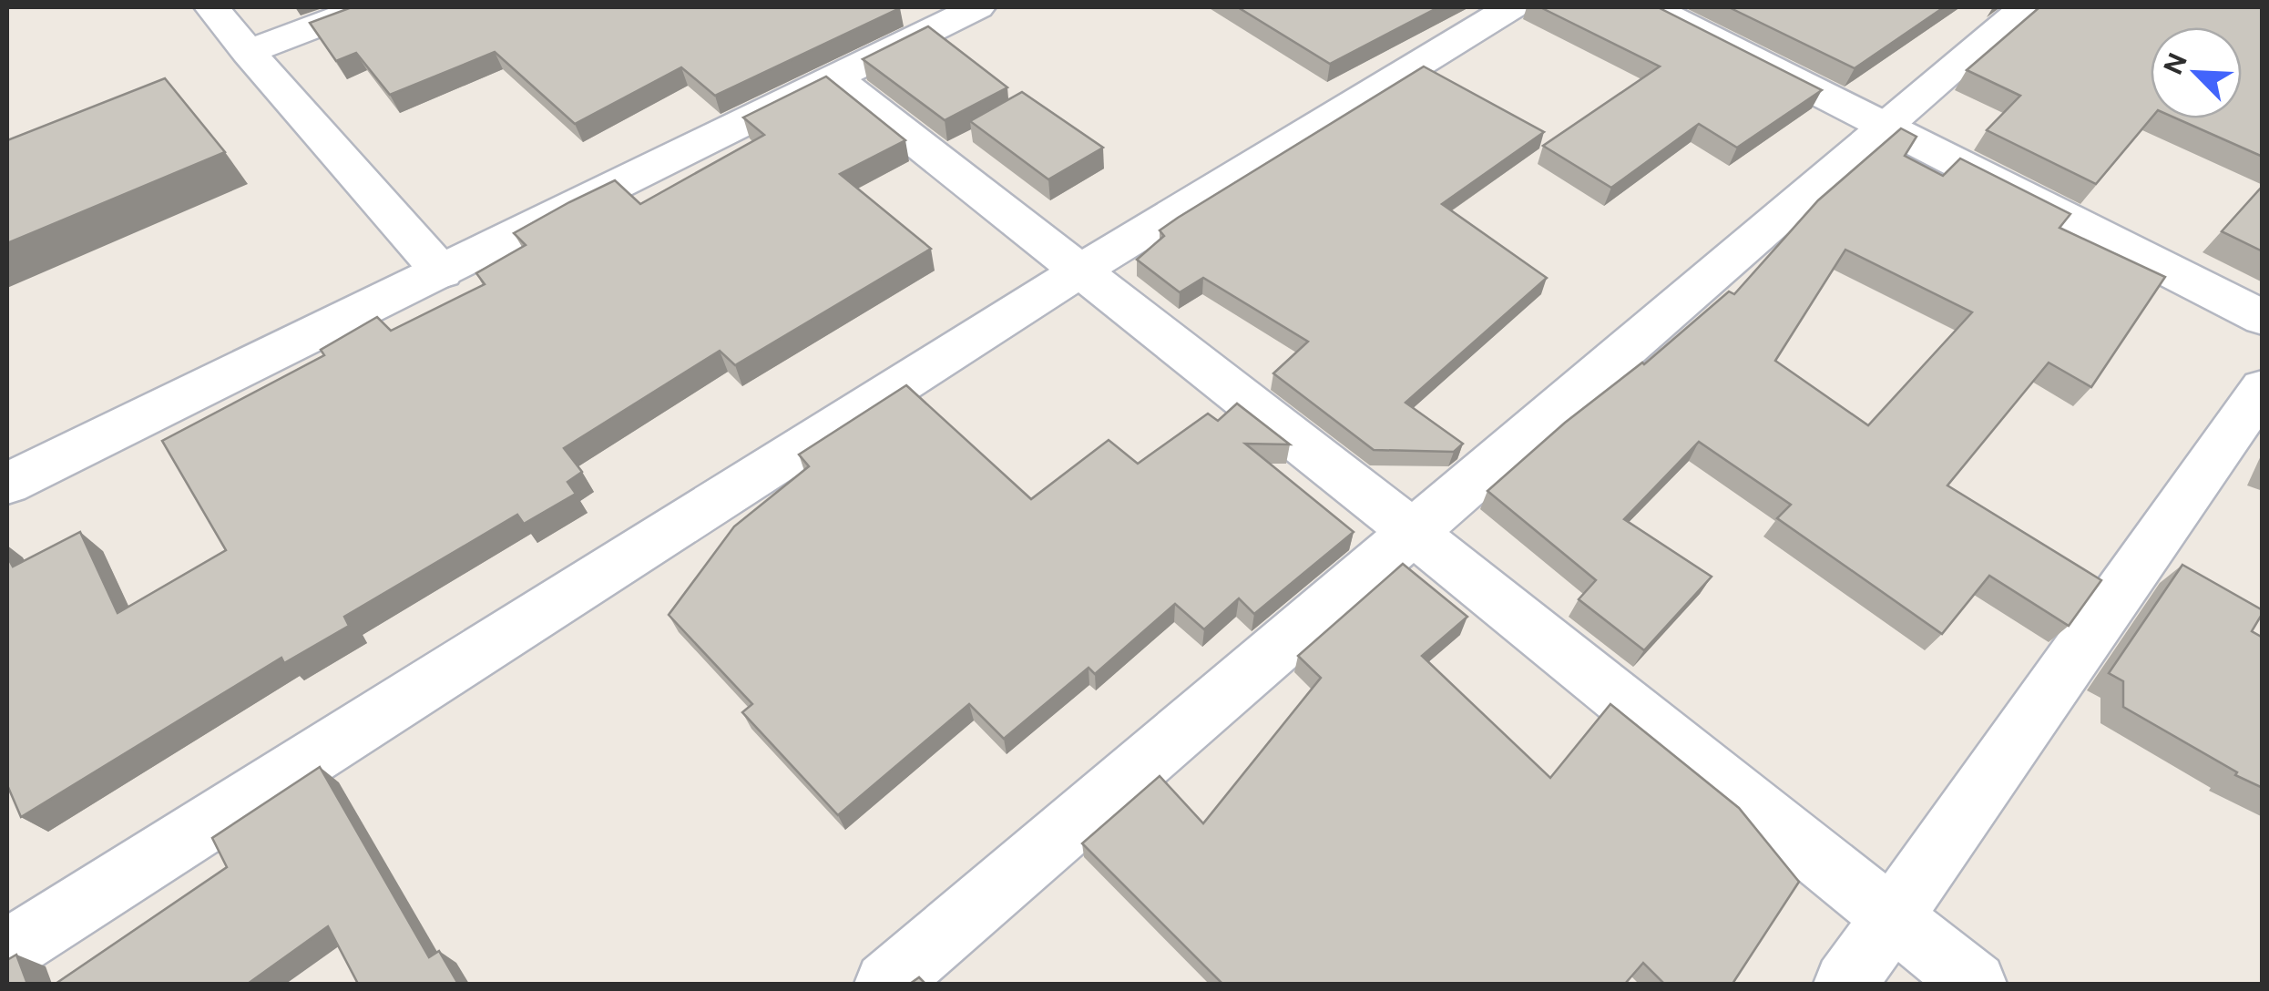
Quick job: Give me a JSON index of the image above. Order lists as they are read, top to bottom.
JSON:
{
  "north": "top left"
}
